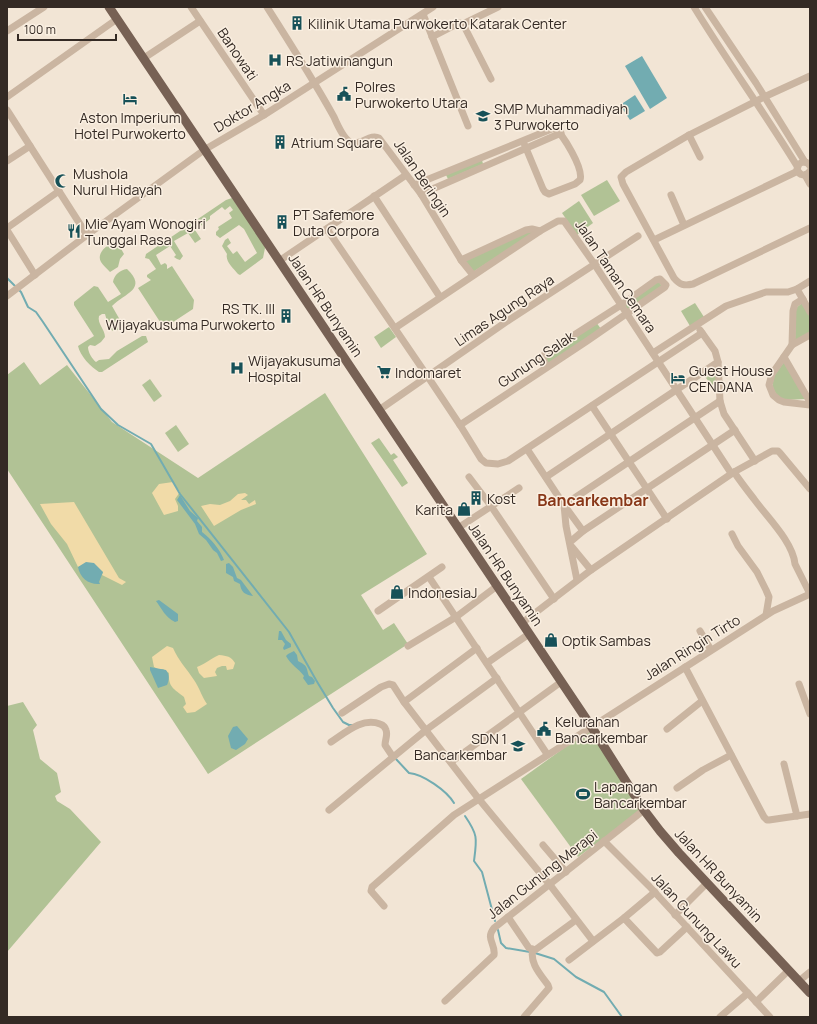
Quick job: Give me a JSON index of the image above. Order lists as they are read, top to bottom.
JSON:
{
  "streets": {
    "main road": ["Jalan HR Bunyamin"],
    "street": [
      "Banowati",
      "Doktor Angka",
      "Jalan Beringin",
      "Jalan Taman Cemara",
      "Limas Agung Raya",
      "Gunung Salak",
      "Jalan Ringin Tirto",
      "Jalan Gunung Merapi",
      "Jalan Gunung Lawu"
    ]
  },
  "crossings": [
    ["Banowati", "Doktor Angka"],
    ["Doktor Angka", "Jalan Beringin"],
    ["Doktor Angka", "Jalan HR Bunyamin"],
    ["Jalan Beringin", "Jalan Taman Cemara"],
    ["Jalan Taman Cemara", "Limas Agung Raya"],
    ["Jalan Taman Cemara", "Gunung Salak"],
    ["Jalan Taman Cemara", "Jalan Ringin Tirto"],
    ["Jalan HR Bunyamin", "Limas Agung Raya"],
    ["Jalan HR Bunyamin", "Jalan Ringin Tirto"],
    ["Jalan HR Bunyamin", "Jalan Gunung Merapi"],
    ["Jalan Gunung Merapi", "Jalan Gunung Lawu"]
  ],
  "districts": ["Bancarkembar"],
  "places": {
    "building": [
      "Kilinik Utama Purwokerto Katarak Center",
      "Atrium Square",
      "PT Safemore Duta Corpora",
      "RS TK. III Wijayakusuma Purwokerto",
      "Kost"
    ],
    "hospital": ["RS Jatiwinangun", "Wijayakusuma Hospital"],
    "public building": ["Polres Purwokerto Utara", "Kelurahan Bancarkembar"],
    "hotel": ["Aston Imperium Hotel Purwokerto", "Guest House CENDANA"],
    "school or university": ["SMP Muhammadiyah 3 Purwokerto", "SDN 1 Bancarkembar"],
    "mosque": ["Mushola Nurul Hidayah"],
    "restaurant": ["Mie Ayam Wonogiri Tunggal Rasa"],
    "supermarket": ["Indomaret"],
    "shop": ["Karita", "IndonesiaJ", "Optik Sambas"],
    "sports": ["Lapangan Bancarkembar"]
  },
  "scale_bar": "100 m"
}
